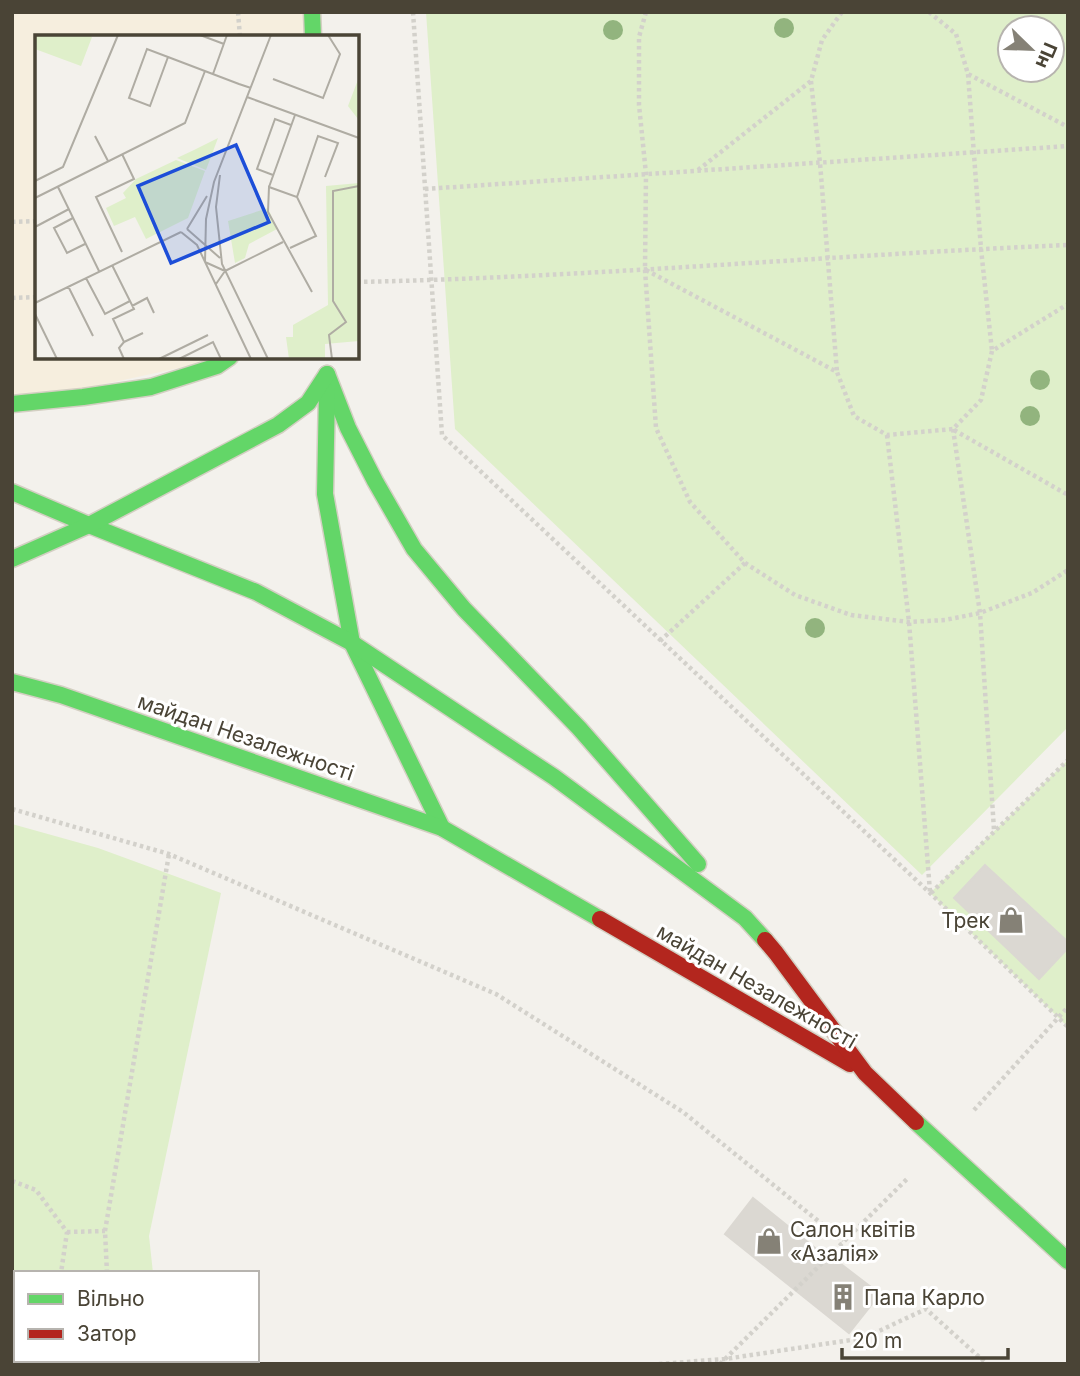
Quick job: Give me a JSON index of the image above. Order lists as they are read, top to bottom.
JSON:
{
  "streets": {
    "main road": ["майдан Незалежності"]
  },
  "places": {
    "shop": ["Трек", "Салон квітів «Азалія»"],
    "building": ["Папа Карло"]
  },
  "legend": ["Вільно", "Затор"],
  "scale_bar": "20 m",
  "north": "bottom right"
}
